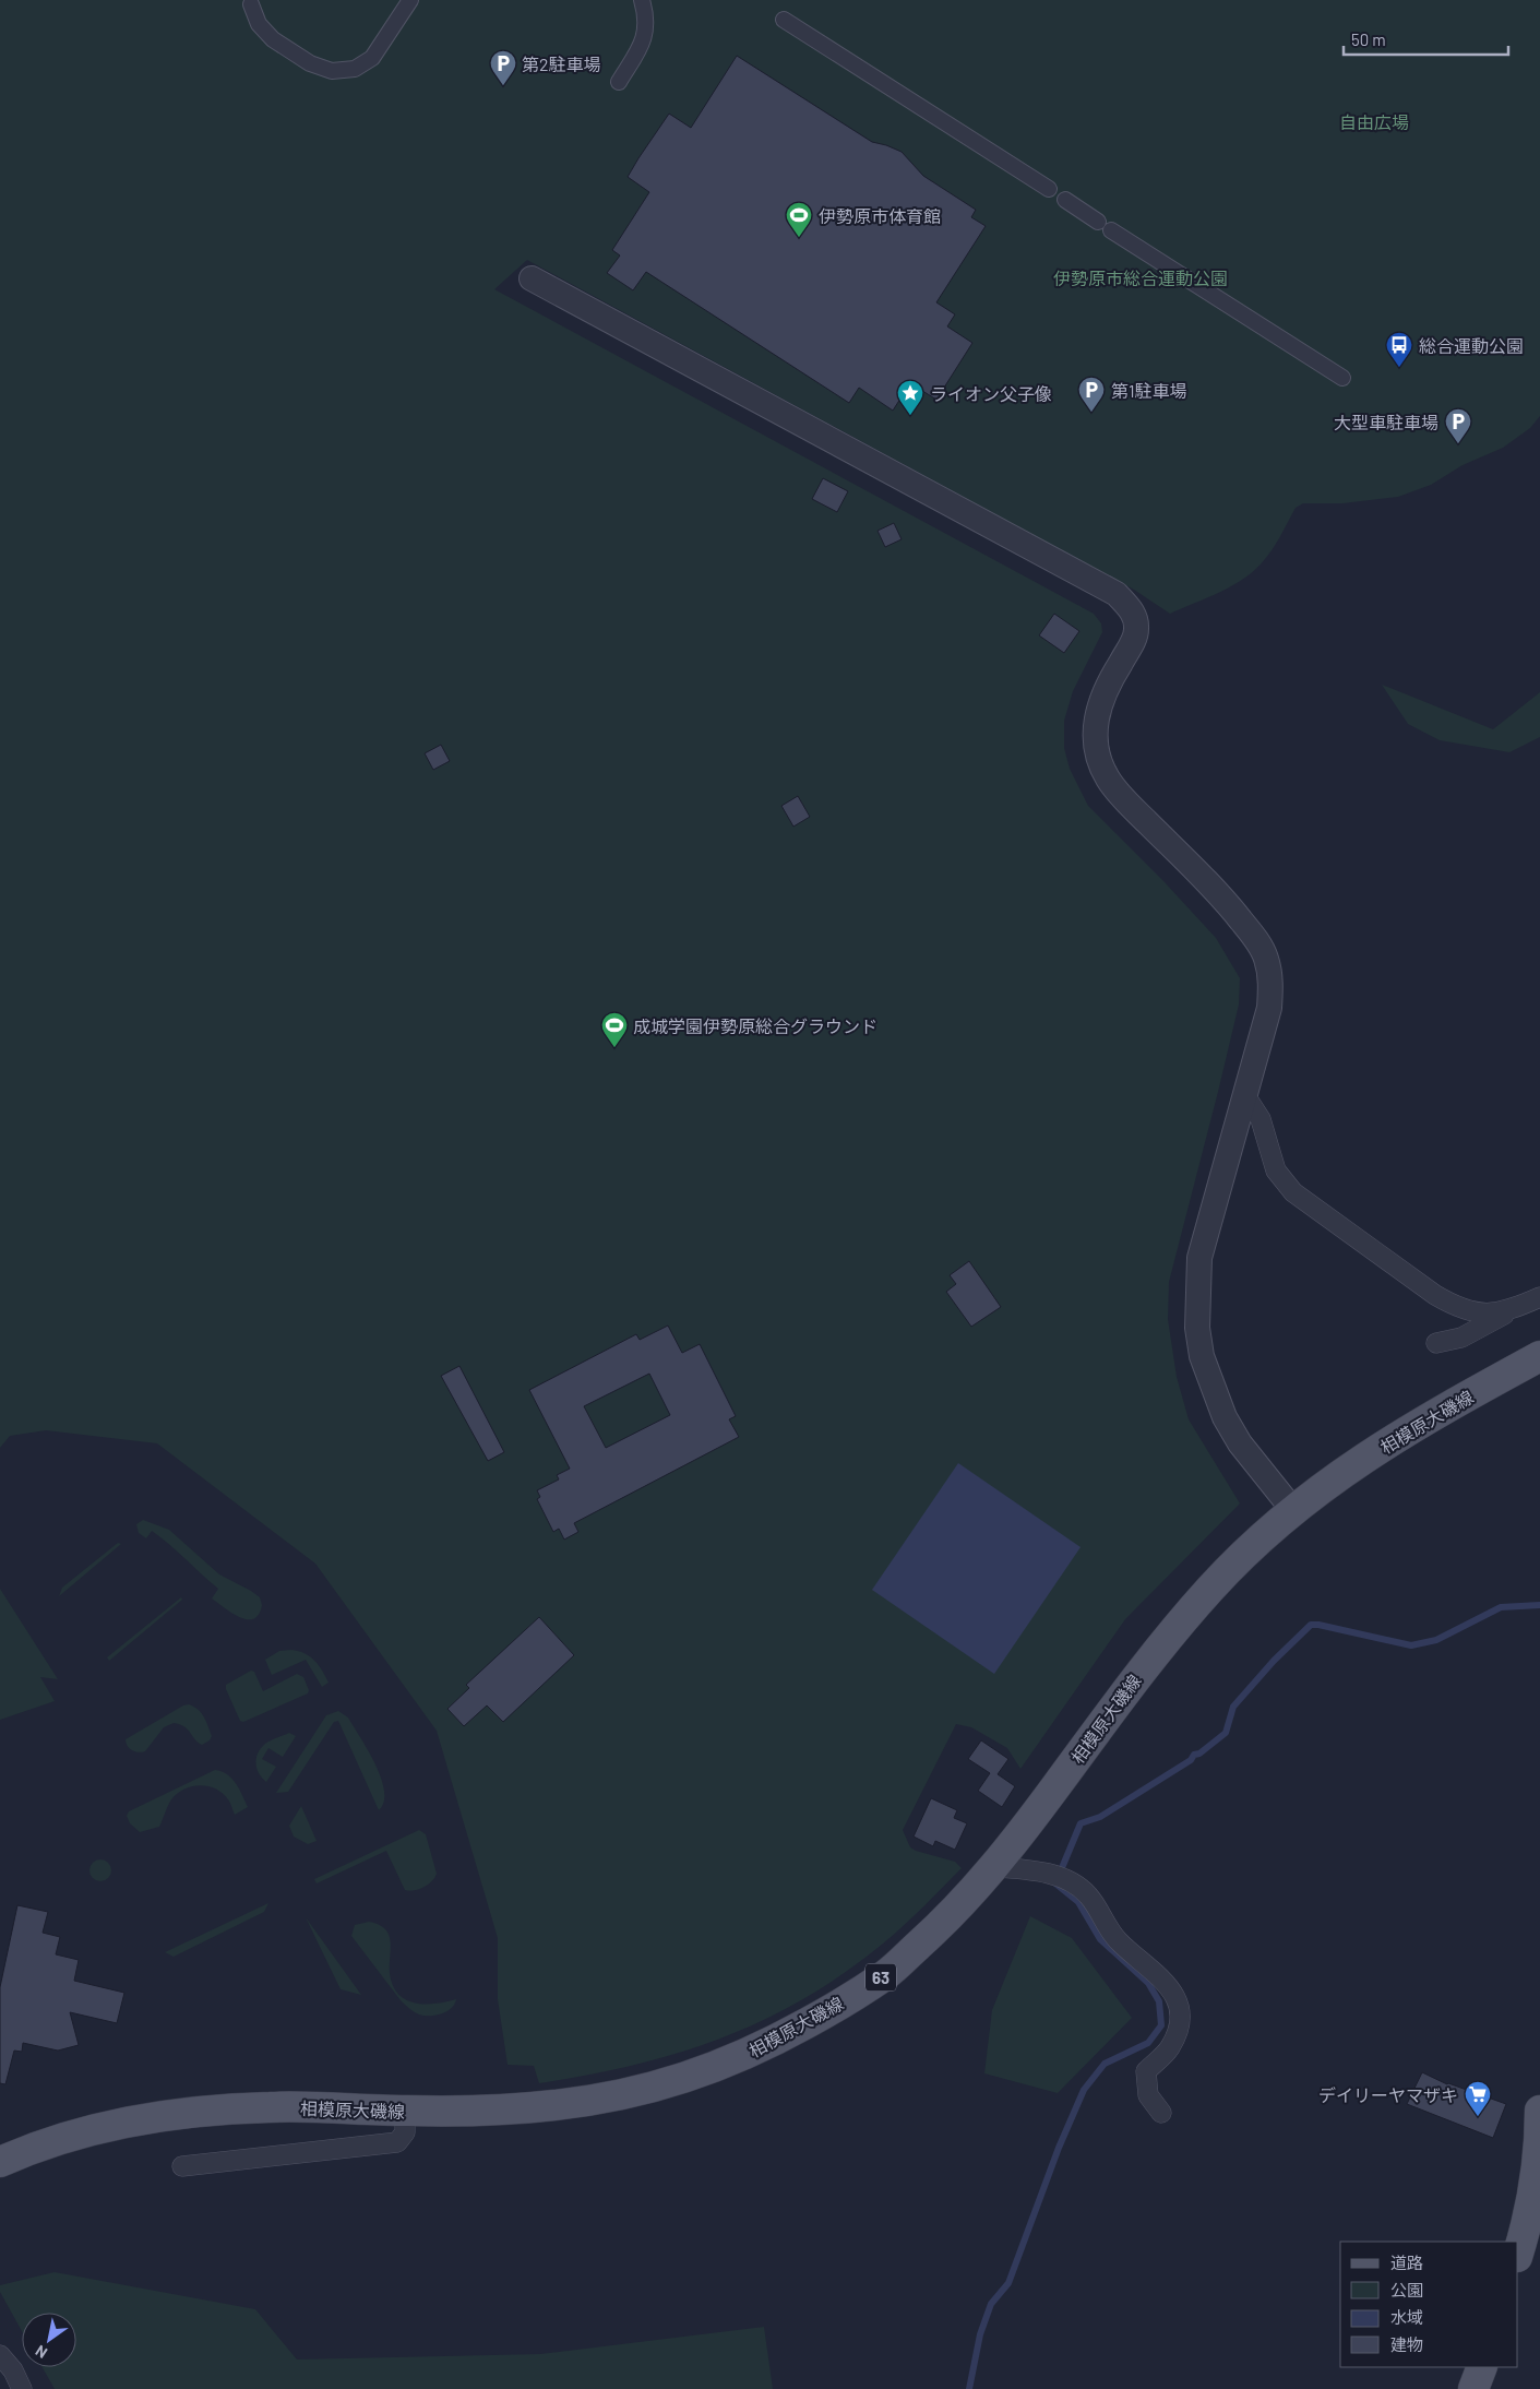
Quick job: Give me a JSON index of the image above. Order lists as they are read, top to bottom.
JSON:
{
  "streets": {
    "main road": ["相模原大磯線", "63"]
  },
  "parks": ["自由広場", "伊勢原市総合運動公園"],
  "places": {
    "parking": ["第2駐車場", "第1駐車場", "大型車駐車場"],
    "sports": ["伊勢原市体育館", "成城学園伊勢原総合グラウンド"],
    "bus stop": ["総合運動公園"],
    "place": ["ライオン父子像"],
    "supermarket": ["デイリーヤマザキ"]
  },
  "legend": [
    "道路",
    "公園",
    "水域",
    "建物"
  ],
  "scale_bar": "50 m",
  "north": "bottom left"
}
